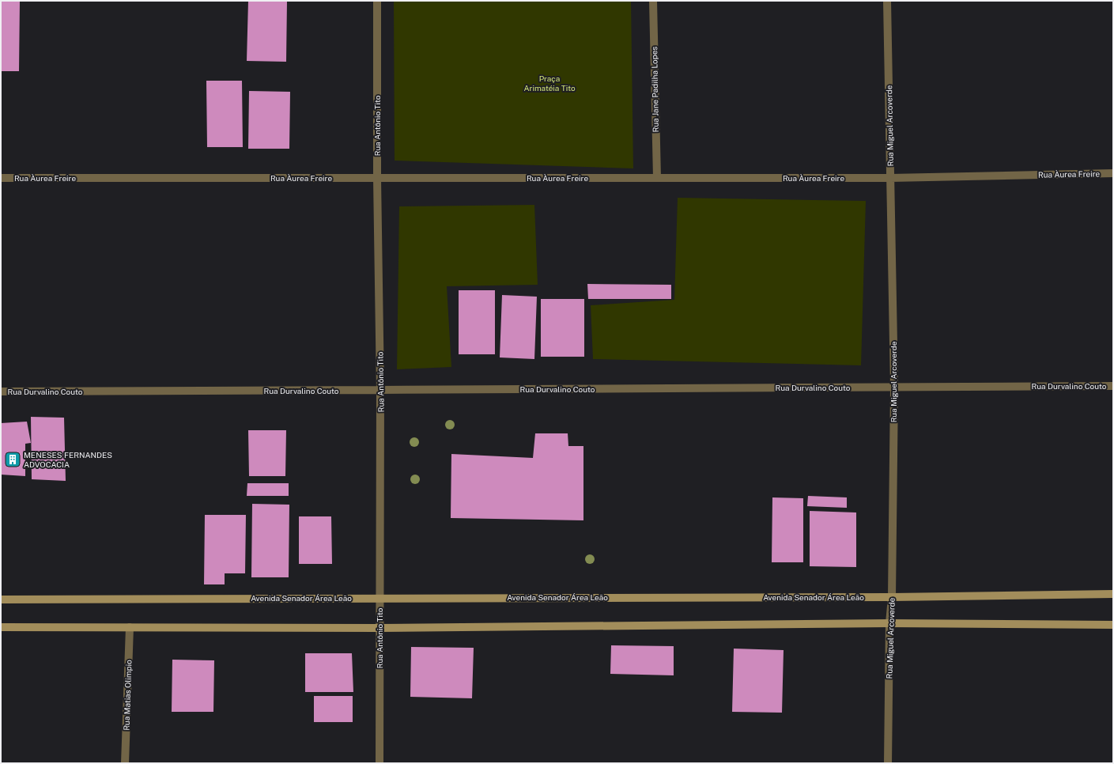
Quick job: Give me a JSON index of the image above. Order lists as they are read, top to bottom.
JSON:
{
  "streets": {
    "street": [
      "Rua Jane Padilha Lopes",
      "Rua Antônio Tito",
      "Rua Miguel Arcoverde",
      "Rua Àurea Freire",
      "Rua Durvalino Couto",
      "Avenida Senador Área Leão",
      "Rua Matias Olimpio"
    ]
  },
  "crossings": [
    ["Rua Jane Padilha Lopes", "Rua Àurea Freire"],
    ["Rua Antônio Tito", "Rua Àurea Freire"],
    ["Rua Antônio Tito", "Rua Durvalino Couto"],
    ["Rua Antônio Tito", "Avenida Senador Área Leão"],
    ["Rua Miguel Arcoverde", "Rua Àurea Freire"],
    ["Rua Miguel Arcoverde", "Rua Durvalino Couto"],
    ["Rua Miguel Arcoverde", "Avenida Senador Área Leão"]
  ],
  "parks": ["Praça Arimatéia Tito"],
  "places": {
    "building": ["MENESES FERNANDES ADVOCACIA"]
  }
}
